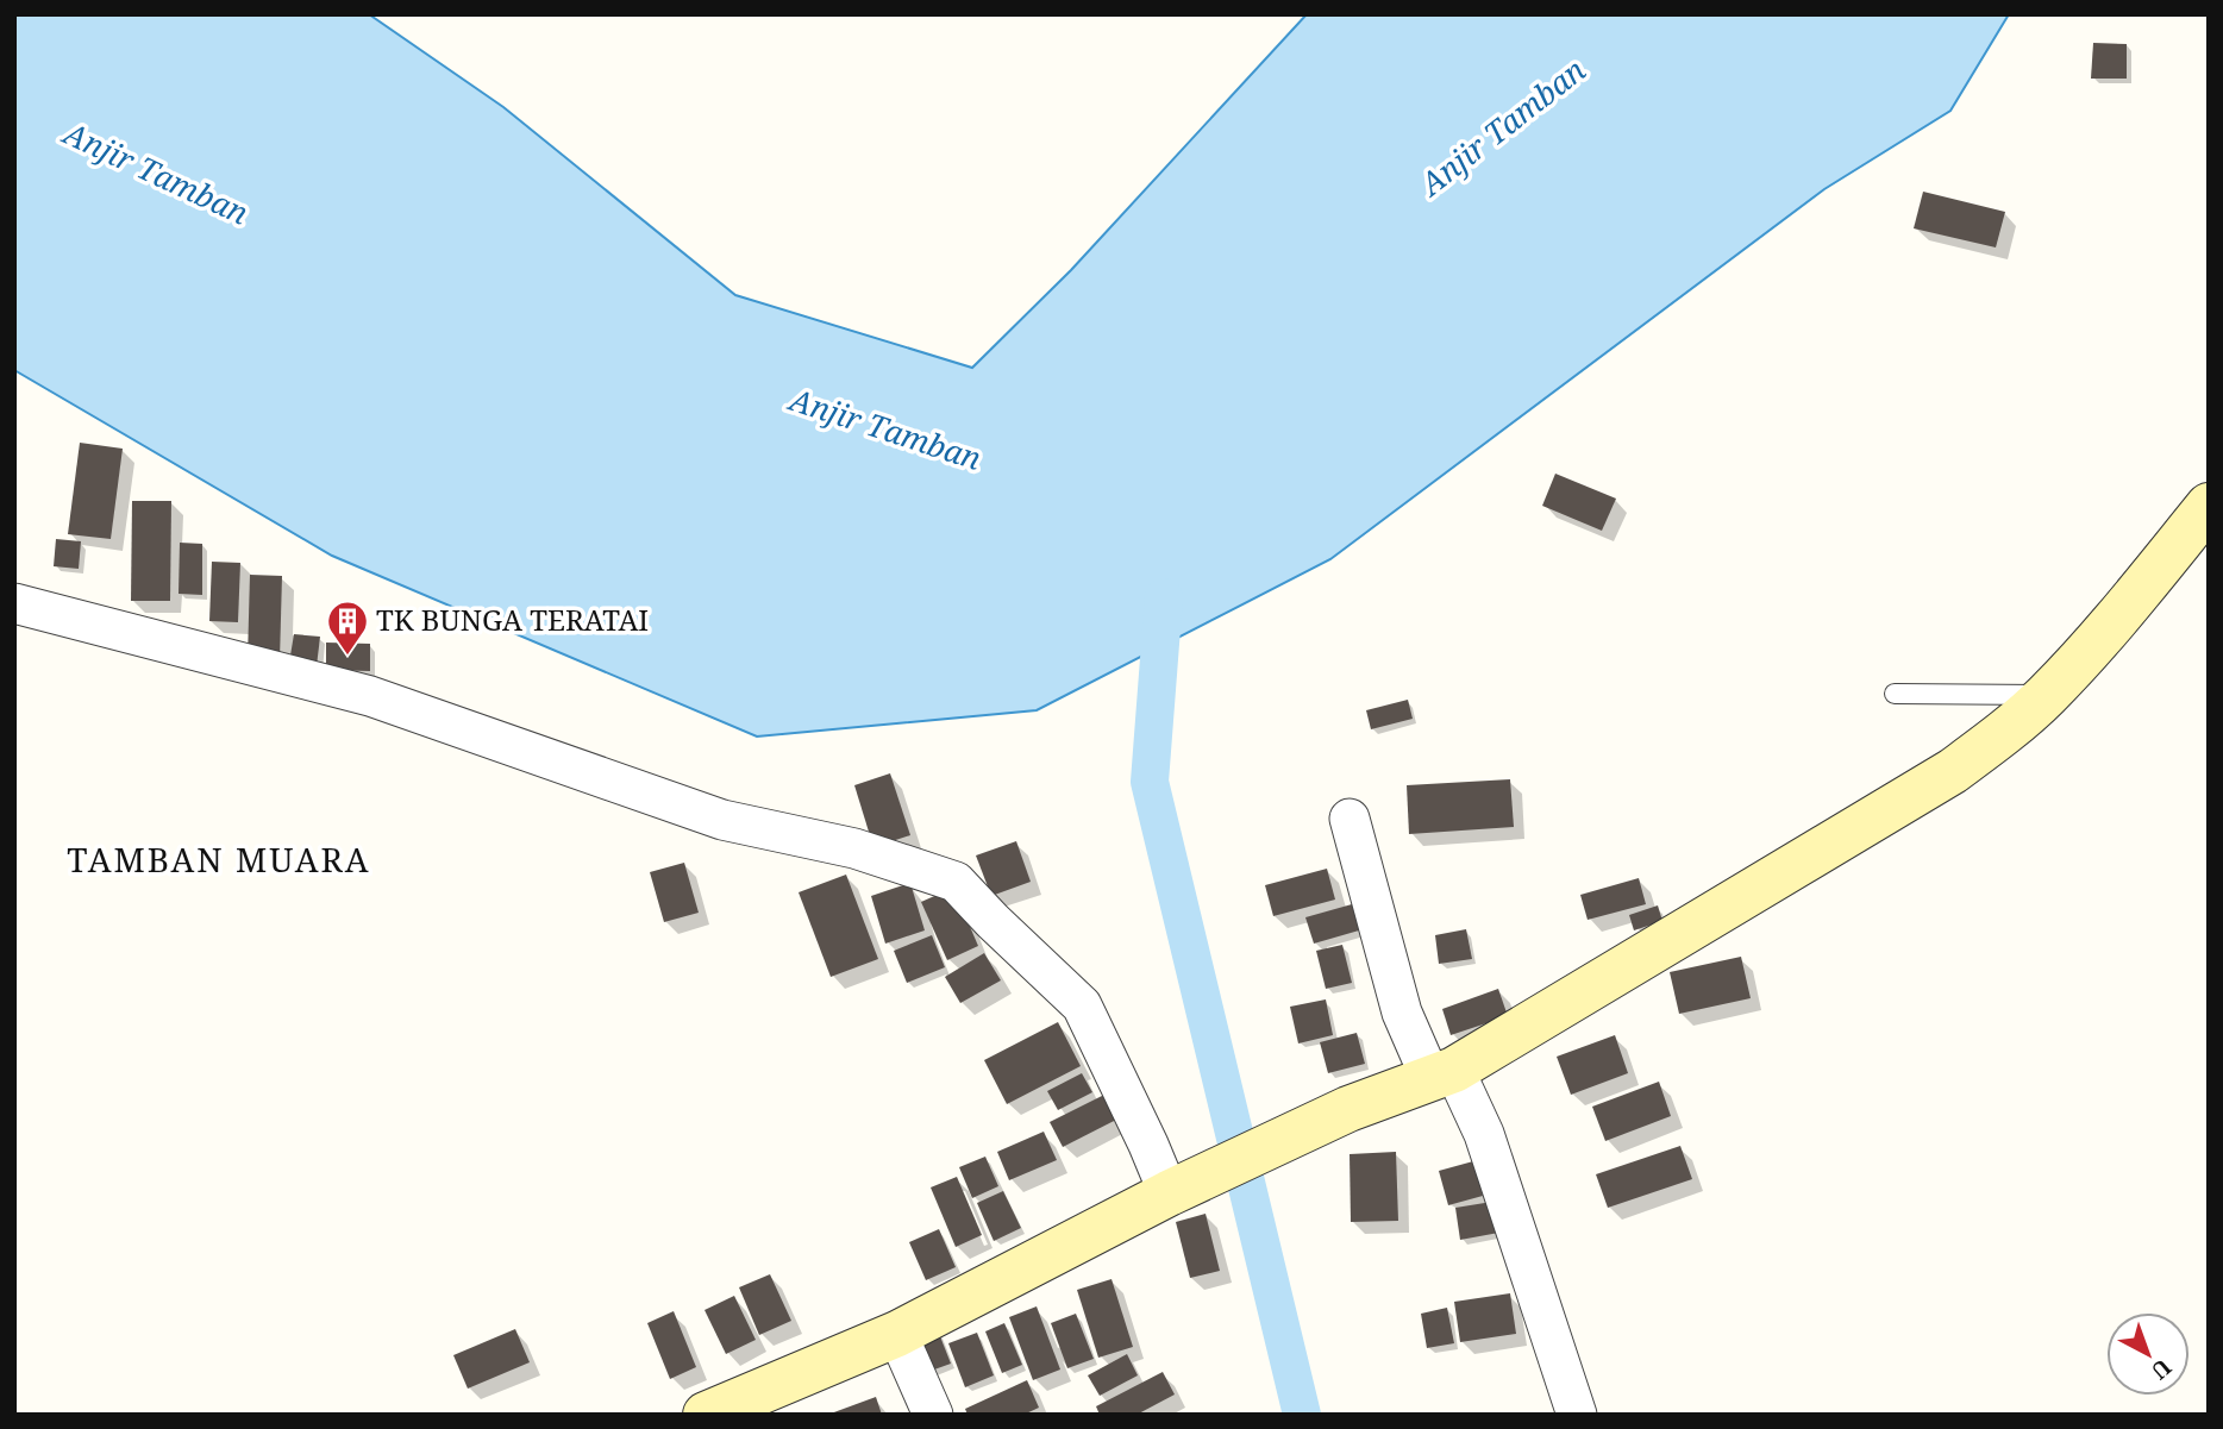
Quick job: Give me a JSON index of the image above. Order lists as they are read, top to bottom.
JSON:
{
  "districts": ["TAMBAN MUARA"],
  "water": ["Anjir Tamban"],
  "places": {
    "building": ["TK BUNGA TERATAI"]
  },
  "north": "bottom right"
}
